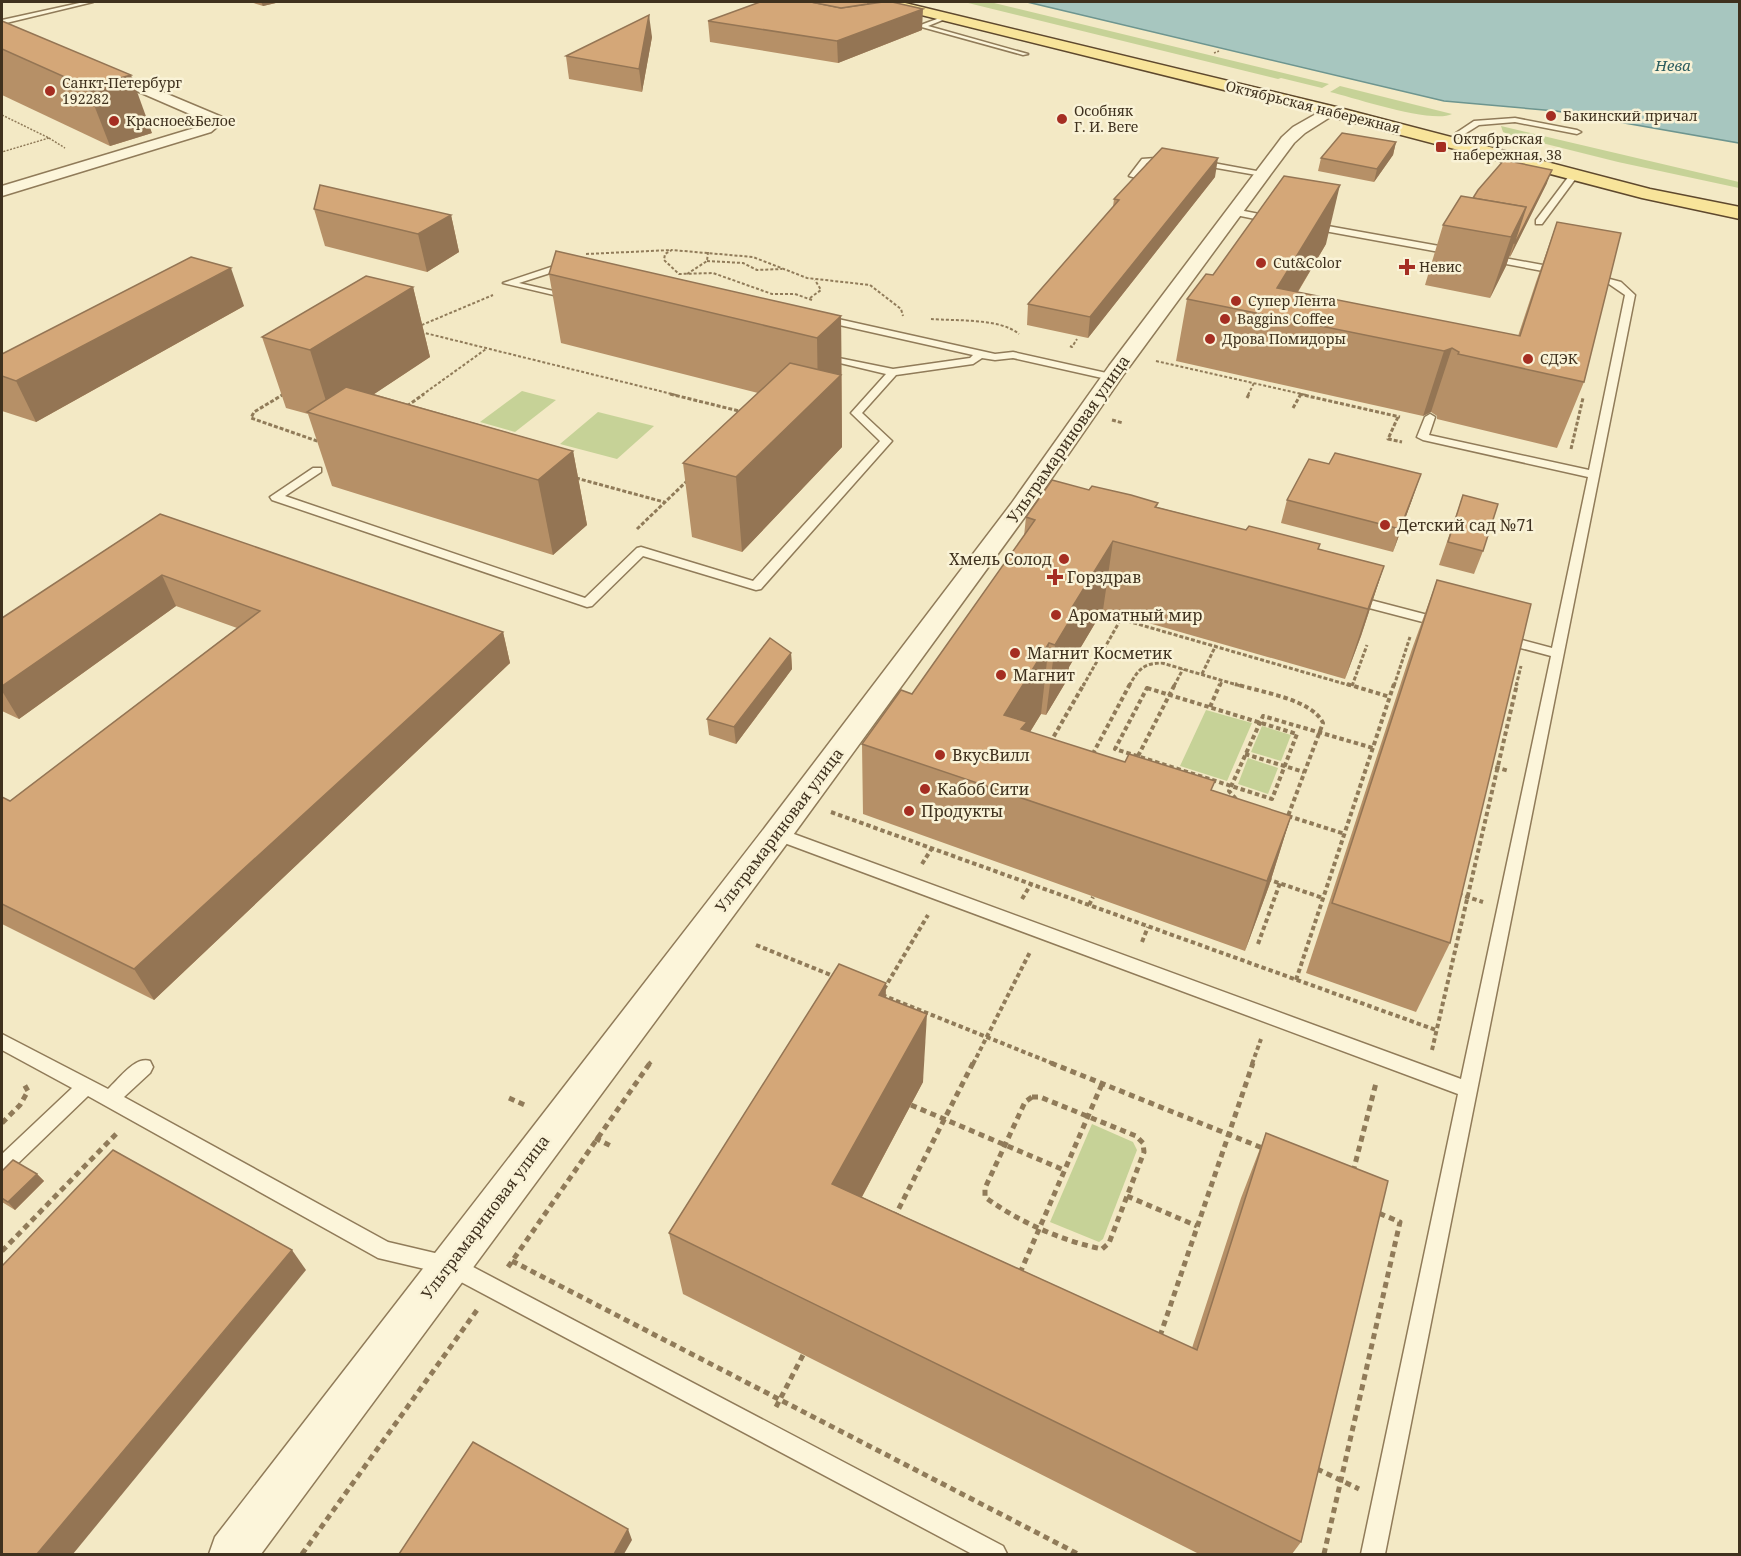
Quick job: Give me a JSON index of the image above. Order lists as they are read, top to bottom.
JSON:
{
  "streets": {
    "main road": ["Октябрьская набережная"],
    "street": ["Ультрамариновая улица"]
  },
  "crossings": [
    ["Октябрьская набережная", "Ультрамариновая улица"]
  ],
  "water": ["Нева"],
  "places": {
    "other": [
      "Санкт-Петербург 192282",
      "Бакинский причал",
      "Особняк Г. И. Веге",
      "Красное&Белое",
      "Cut&Color",
      "Супер Лента",
      "Baggins Coffee",
      "Дрова Помидоры",
      "СДЭК",
      "Детский сад №71",
      "Хмель Солод",
      "Ароматный мир",
      "Магнит Косметик",
      "Магнит",
      "ВкусВилл",
      "Кабоб Сити",
      "Продукты"
    ],
    "transit": ["Октябрьская набережная, 38"],
    "health": ["Невис", "Горздрав"]
  }
}
